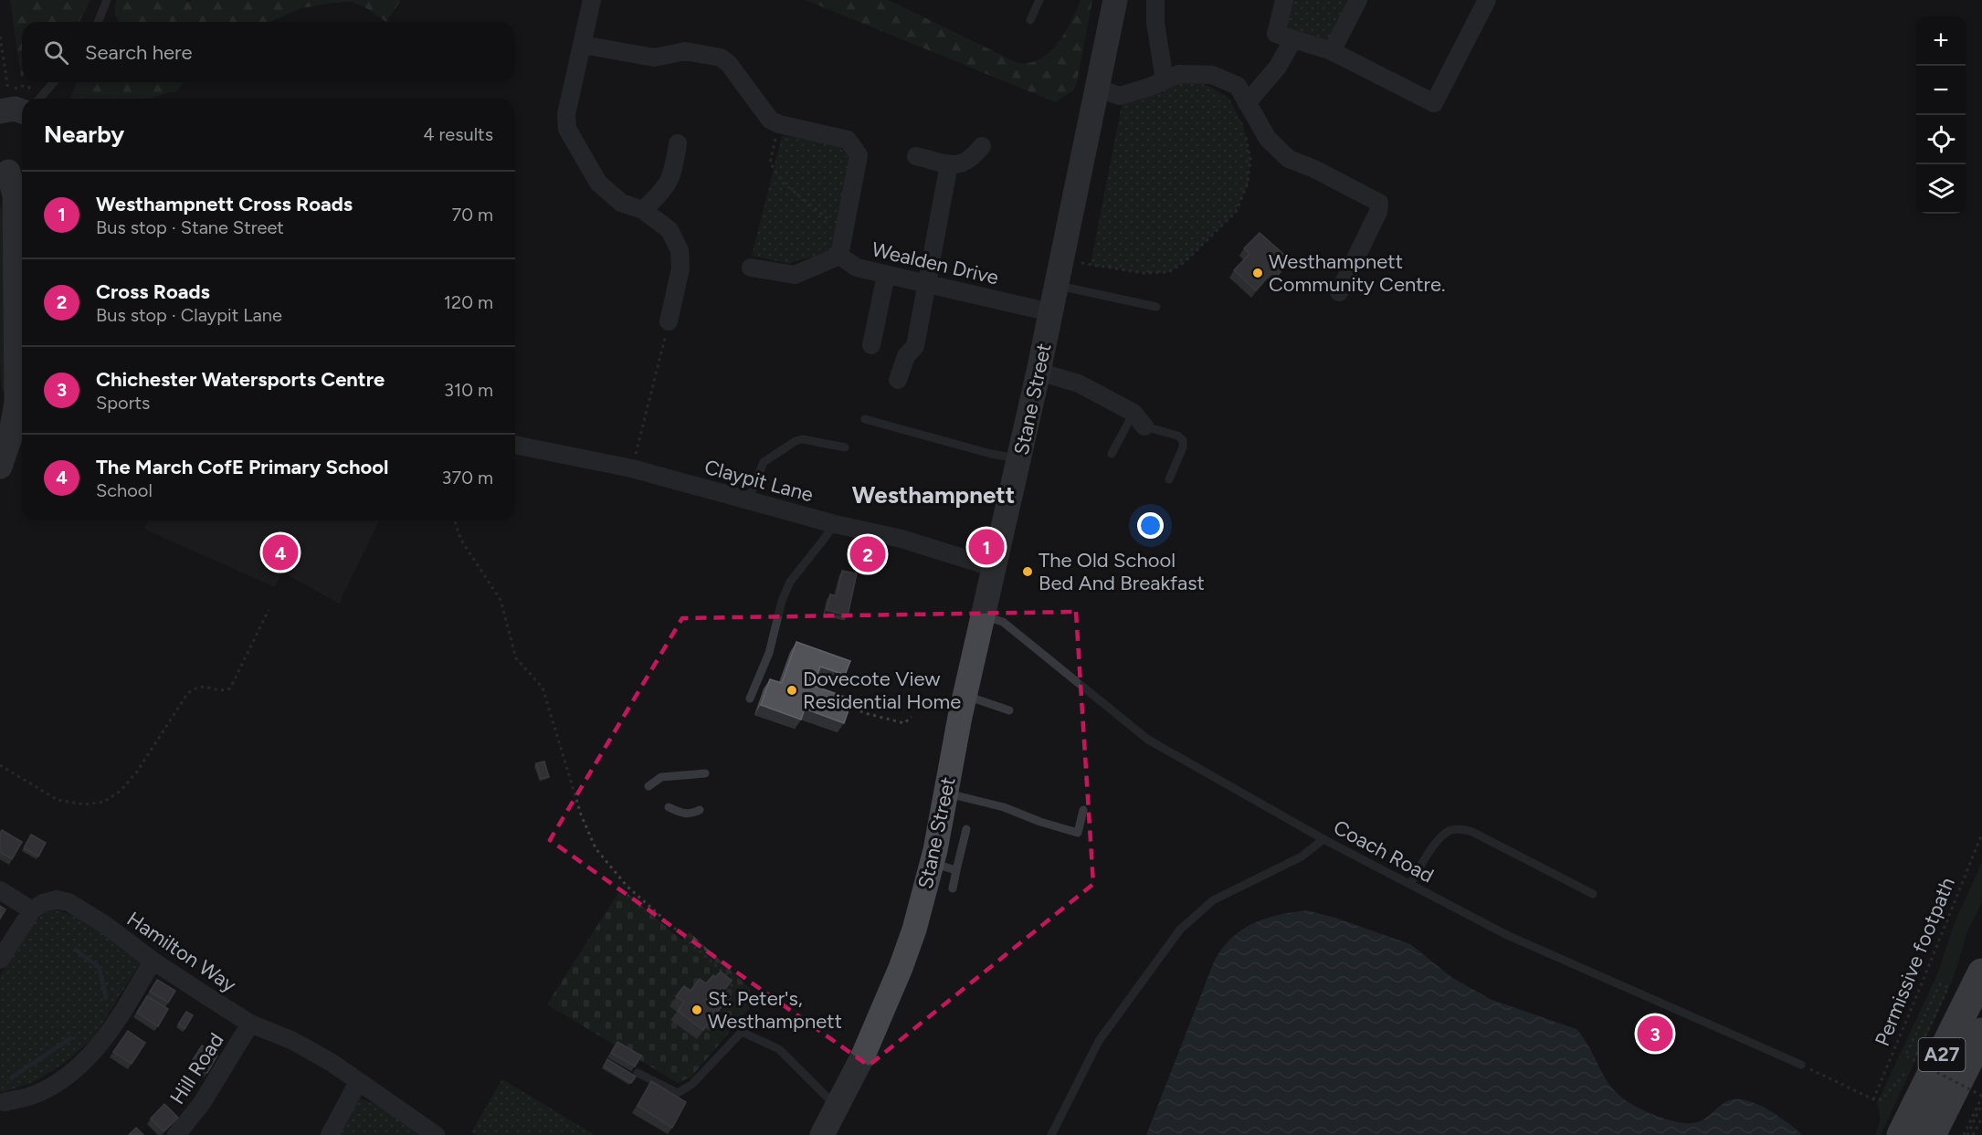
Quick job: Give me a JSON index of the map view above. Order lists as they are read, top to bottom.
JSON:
{
  "streets": {
    "highway": ["A27"],
    "street": [
      "Wealden Drive",
      "Stane Street",
      "Claypit Lane",
      "Hamilton Way",
      "Hill Road"
    ],
    "lane": ["Coach Road"],
    "path": ["Permissive footpath"]
  },
  "crossings": [
    ["Wealden Drive", "Stane Street"],
    ["Stane Street", "Claypit Lane"],
    ["Stane Street", "Coach Road"],
    ["Hamilton Way", "Hill Road"]
  ],
  "districts": ["Westhampnett"],
  "places": [
    "Westhampnett Community Centre.",
    "The Old School Bed And Breakfast",
    "Dovecote View Residential Home",
    "St. Peter's, Westhampnett"
  ],
  "page": {
    "map_buttons": ["+", "−"],
    "search": "Search here",
    "heading": ["Nearby", "4 results"],
    "list": [
      {
        "mark": "1",
        "name": "Westhampnett Cross Roads",
        "note": "Bus stop · Stane Street",
        "value": "70 m"
      },
      {
        "mark": "2",
        "name": "Cross Roads",
        "note": "Bus stop · Claypit Lane",
        "value": "120 m"
      },
      {
        "mark": "3",
        "name": "Chichester Watersports Centre",
        "note": "Sports",
        "value": "310 m"
      },
      {
        "mark": "4",
        "name": "The March CofE Primary School",
        "note": "School",
        "value": "370 m"
      }
    ],
    "pins": [
      "1",
      "4",
      "2",
      "3"
    ]
  }
}
